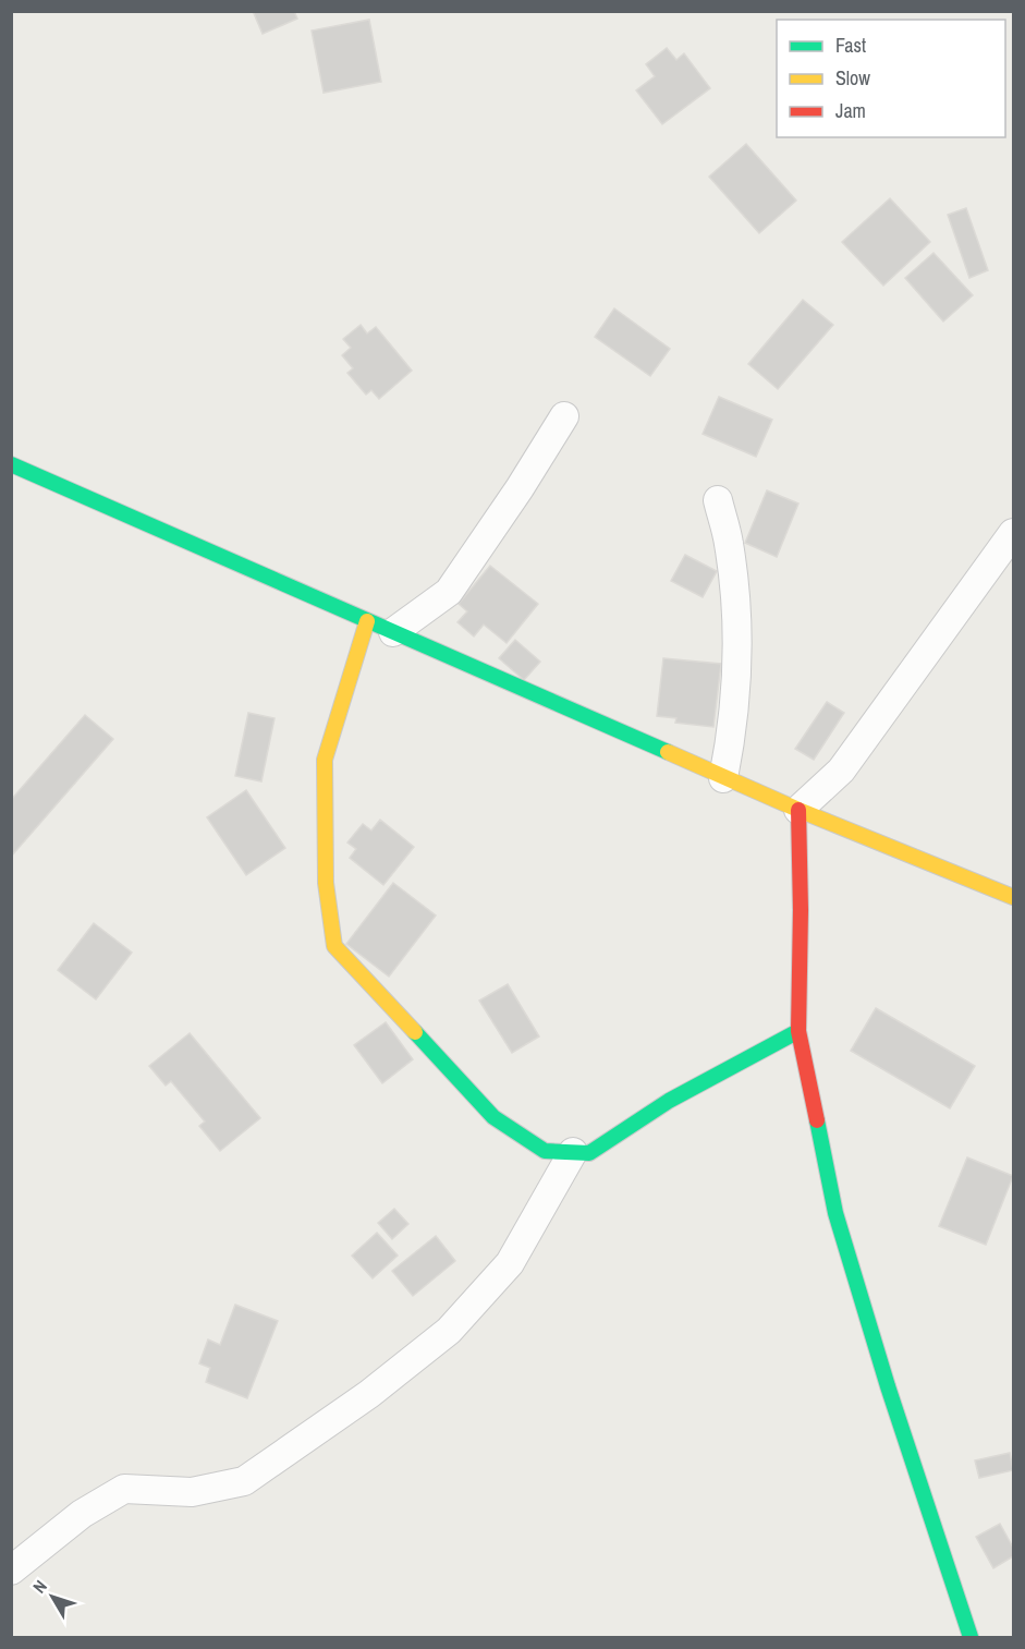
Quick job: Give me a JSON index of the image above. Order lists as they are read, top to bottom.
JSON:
{
  "legend": ["Fast", "Slow", "Jam"],
  "north": "top left"
}
